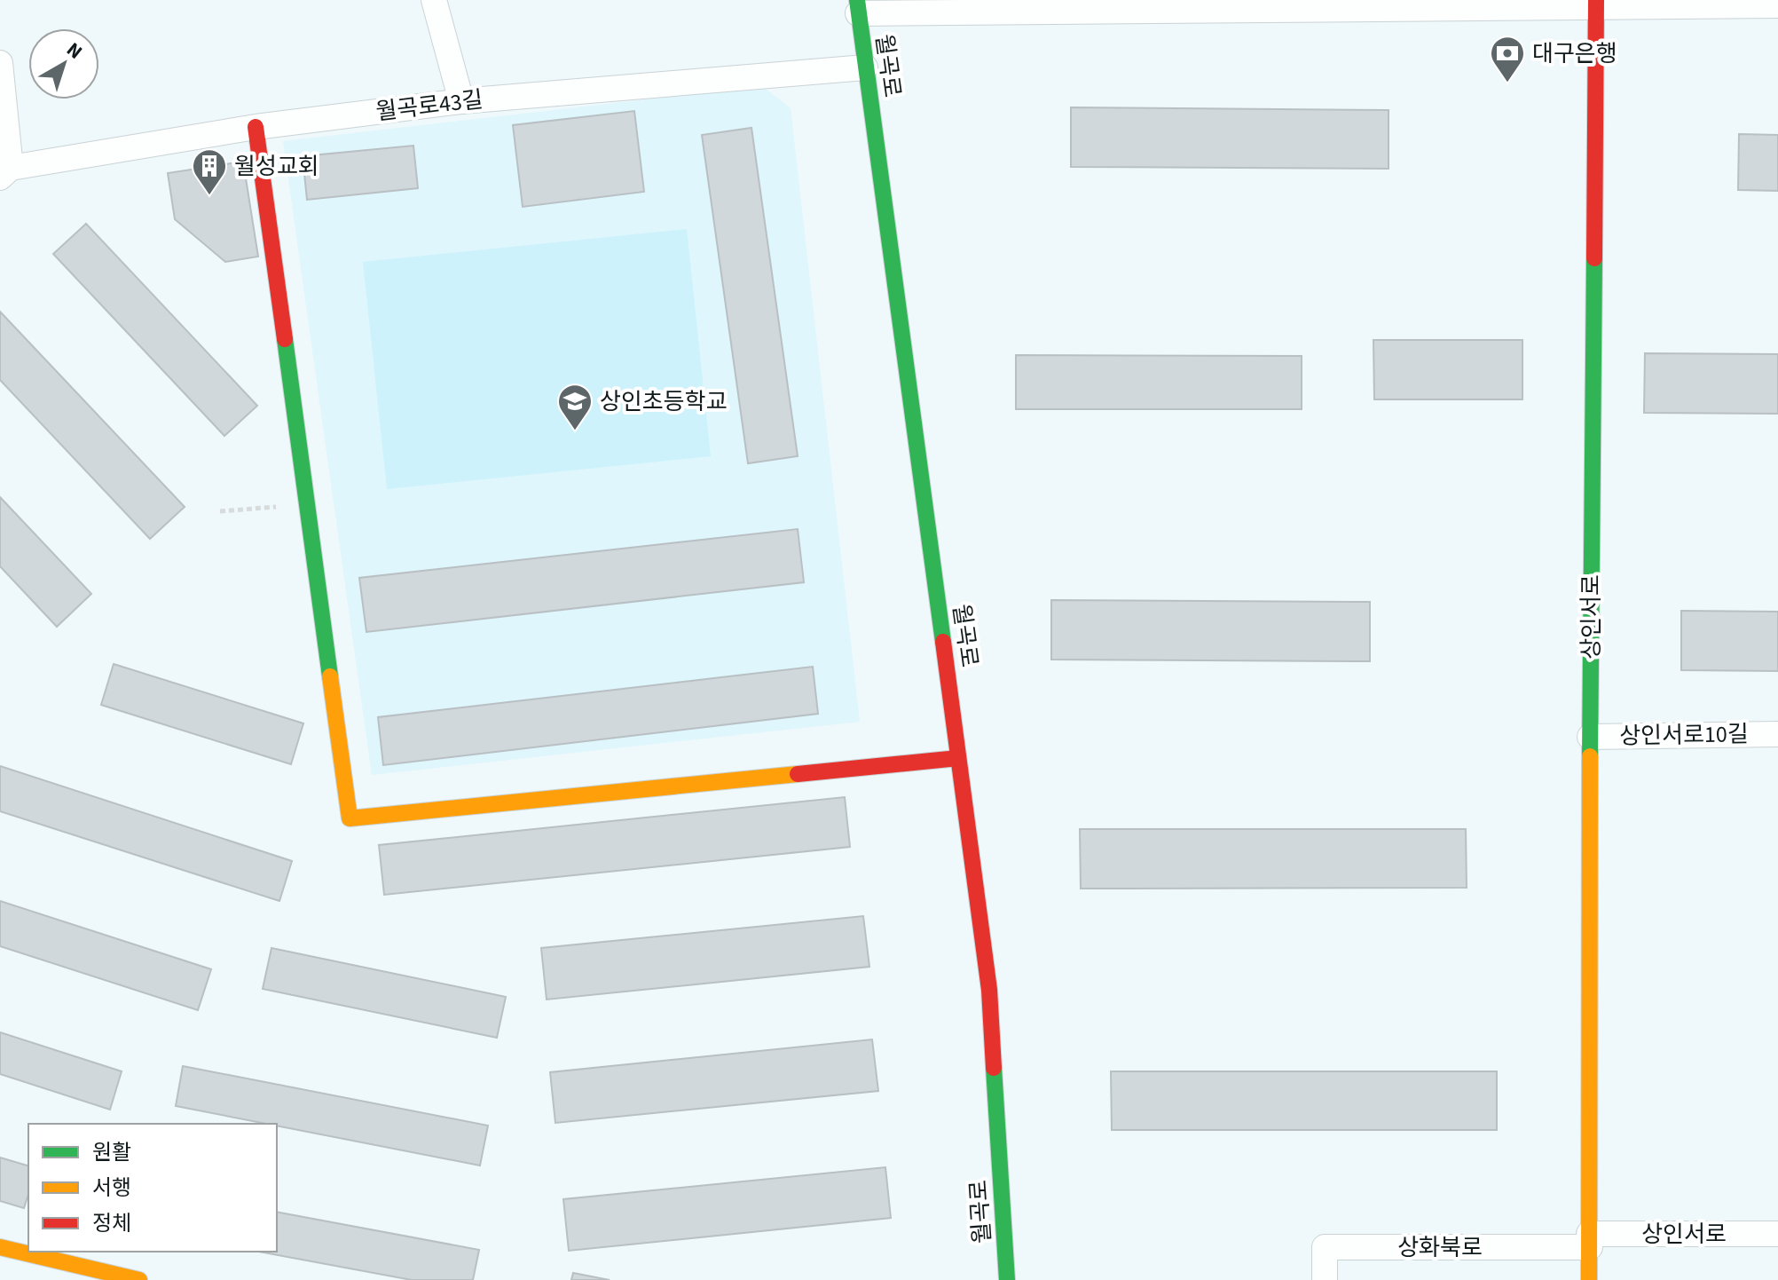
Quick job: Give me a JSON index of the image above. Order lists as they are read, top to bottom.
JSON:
{
  "streets": {
    "street": [
      "월곡로",
      "월곡로43길",
      "상인서로",
      "상인서로10길",
      "상화북로"
    ]
  },
  "crossings": [
    ["월곡로", "월곡로43길"],
    ["상인서로", "상인서로10길"],
    ["상인서로", "상화북로"]
  ],
  "places": {
    "bank": ["대구은행"],
    "building": ["월성교회"],
    "school or university": ["상인초등학교"]
  },
  "legend": ["원활", "서행", "정체"],
  "north": "top right"
}
